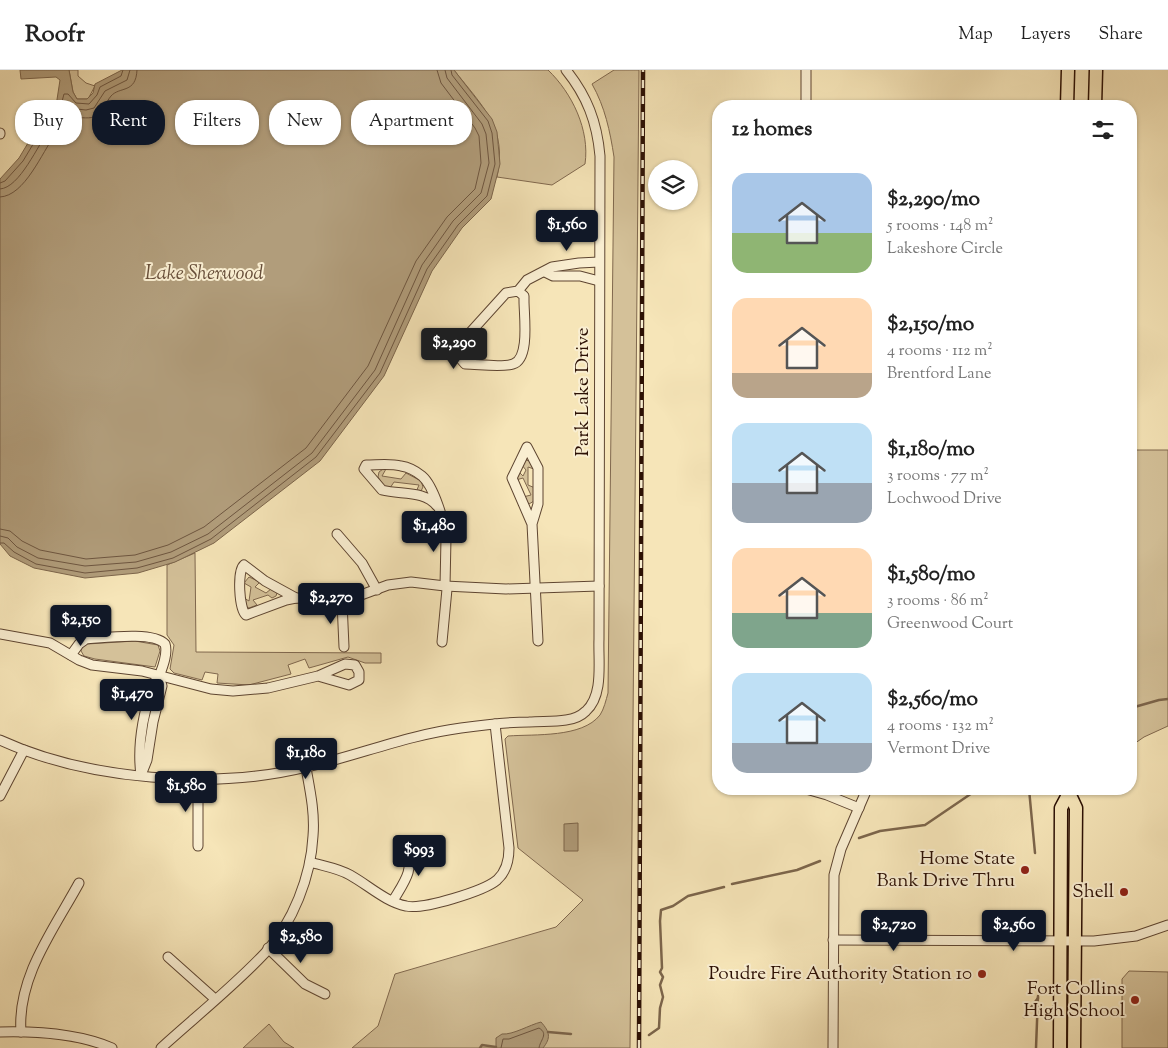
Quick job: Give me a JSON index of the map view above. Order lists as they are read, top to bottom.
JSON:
{
  "streets": {
    "street": ["Park Lake Drive"]
  },
  "water": ["Lake Sherwood"],
  "places": [
    "Home State Bank Drive Thru",
    "Shell",
    "Poudre Fire Authority Station 10",
    "Fort Collins High School"
  ],
  "page": {
    "header": "Roofr",
    "nav": ["Map", "Layers", "Share"],
    "chip": [
      "Buy",
      "Rent",
      "Filters",
      "New",
      "Apartment"
    ],
    "heading": "12 homes",
    "list": [
      {
        "name": "$2,290/mo",
        "note": "5 rooms · 148 m² · Lakeshore Circle"
      },
      {
        "name": "$2,150/mo",
        "note": "4 rooms · 112 m² · Brentford Lane"
      },
      {
        "name": "$1,180/mo",
        "note": "3 rooms · 77 m² · Lochwood Drive"
      },
      {
        "name": "$1,580/mo",
        "note": "3 rooms · 86 m² · Greenwood Court"
      },
      {
        "name": "$2,560/mo",
        "note": "4 rooms · 132 m² · Vermont Drive"
      }
    ],
    "price": [
      "$1,560",
      "$2,290",
      "$1,480",
      "$2,270",
      "$2,150",
      "$1,470",
      "$1,180",
      "$1,580",
      "$993",
      "$2,720",
      "$2,560",
      "$2,580"
    ]
  }
}
